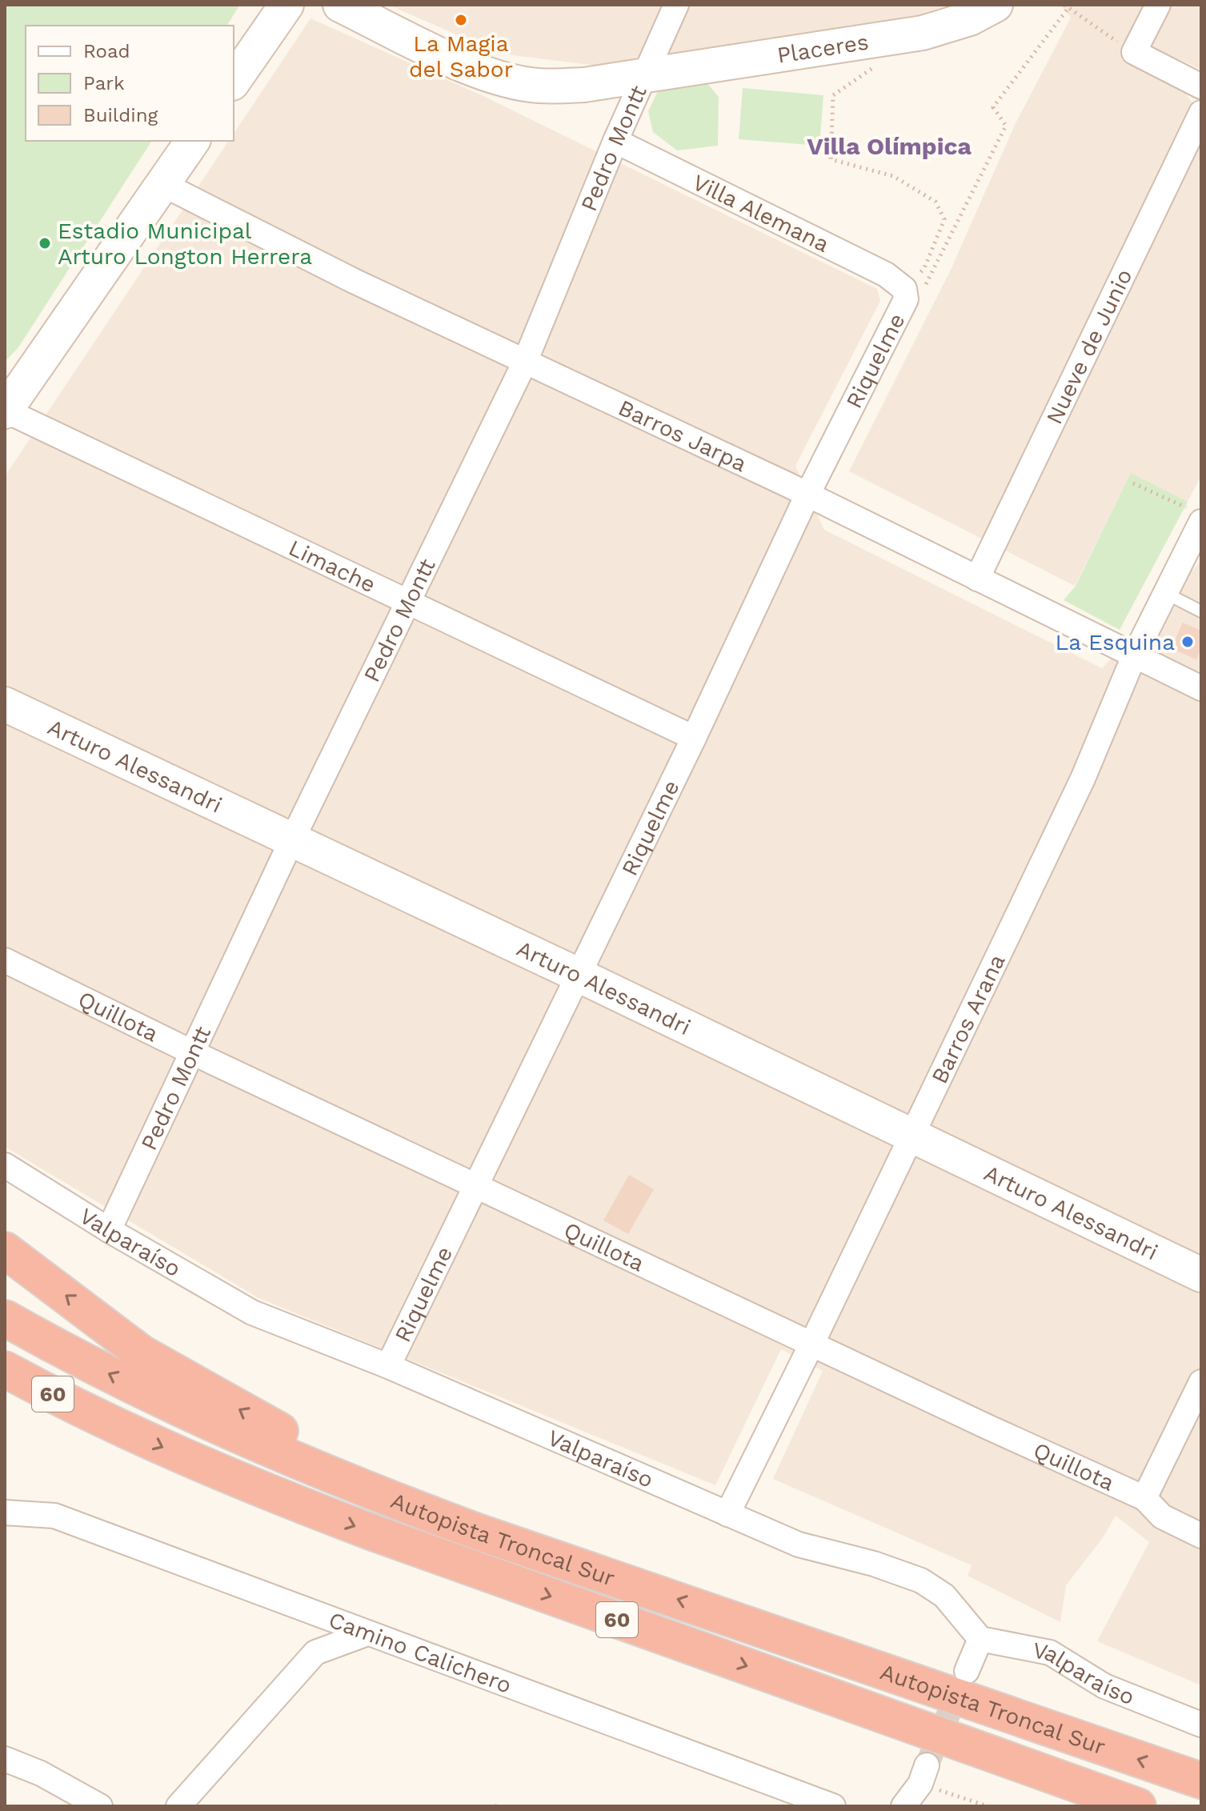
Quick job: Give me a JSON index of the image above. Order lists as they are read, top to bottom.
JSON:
{
  "streets": {
    "highway": ["60", "Autopista Troncal Sur"],
    "main road": ["Placeres", "Arturo Alessandri"],
    "street": [
      "Pedro Montt",
      "Villa Alemana",
      "Nueve de Junio",
      "Riquelme",
      "Barros Jarpa",
      "Limache",
      "Quillota",
      "Barros Arana",
      "Valparaíso",
      "Camino Calichero"
    ]
  },
  "crossings": [
    ["Placeres", "Pedro Montt"],
    ["Pedro Montt", "Villa Alemana"],
    ["Pedro Montt", "Barros Jarpa"],
    ["Pedro Montt", "Limache"],
    ["Pedro Montt", "Arturo Alessandri"],
    ["Pedro Montt", "Quillota"],
    ["Pedro Montt", "Valparaíso"],
    ["Villa Alemana", "Riquelme"],
    ["Nueve de Junio", "Barros Jarpa"],
    ["Riquelme", "Barros Jarpa"],
    ["Riquelme", "Limache"],
    ["Riquelme", "Arturo Alessandri"],
    ["Riquelme", "Quillota"],
    ["Riquelme", "Valparaíso"],
    ["Barros Jarpa", "Barros Arana"],
    ["Arturo Alessandri", "Barros Arana"],
    ["Quillota", "Barros Arana"],
    ["Barros Arana", "Valparaíso"]
  ],
  "districts": ["Villa Olímpica"],
  "places": ["La Magia del Sabor", "Estadio Municipal Arturo Longton Herrera", "La Esquina"],
  "legend": ["Road", "Park", "Building"]
}
